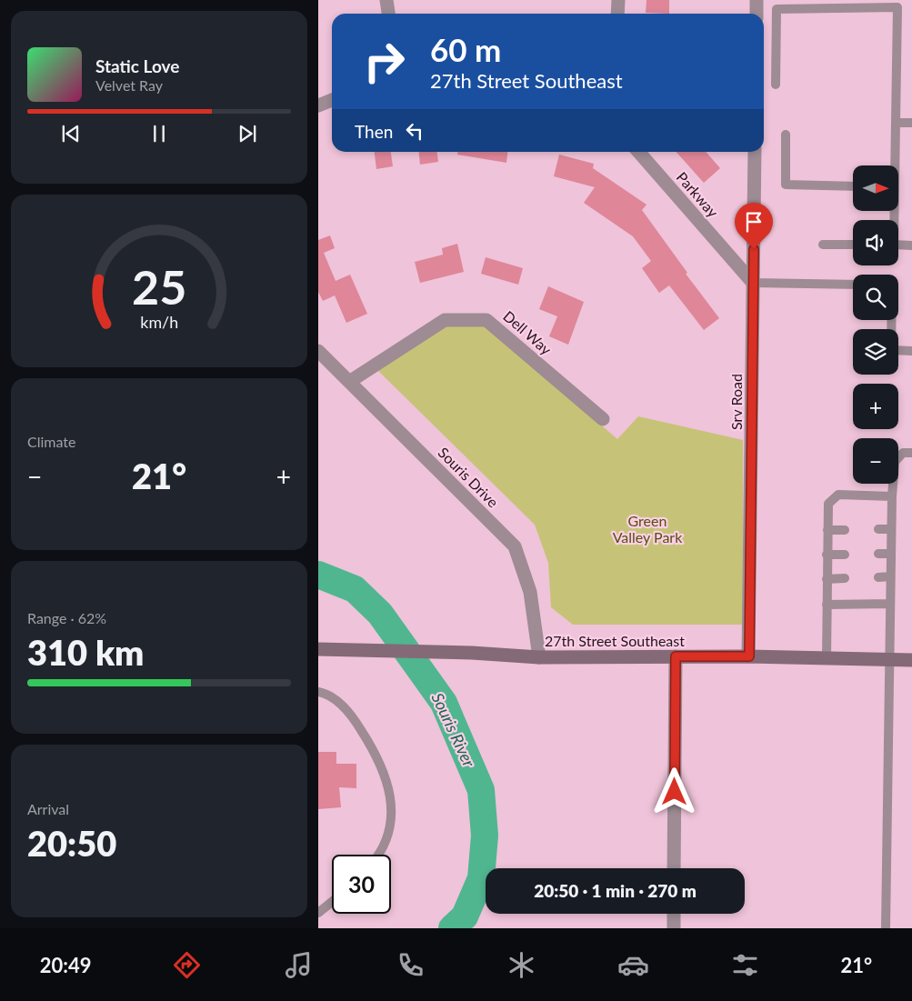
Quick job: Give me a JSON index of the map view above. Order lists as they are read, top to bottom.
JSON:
{
  "streets": {
    "street": [
      "Parkway",
      "Dell Way",
      "Srv Road",
      "Souris Drive",
      "27th Street Southeast"
    ]
  },
  "crossings": [
    ["Parkway", "Srv Road"],
    ["Dell Way", "Souris Drive"],
    ["Srv Road", "27th Street Southeast"],
    ["Souris Drive", "27th Street Southeast"]
  ],
  "water": ["Souris River"],
  "parks": ["Green Valley Park"],
  "north": "right",
  "page": {
    "turn": ["60 m", "27th Street Southeast"],
    "song": ["Static Love", "Velvet Ray"],
    "then": "Then",
    "map_buttons": ["+", "−"],
    "tile": [
      "Climate",
      ["Range · 62%", "310 km"],
      ["Arrival", "20:50"]
    ],
    "heat": ["−", "21°", "+"],
    "limit": "30",
    "trip": "20:50 · 1 min · 270 m",
    "tabs": ["20:49", "21°"],
    "gauge": ["25", "km/h"]
  }
}
